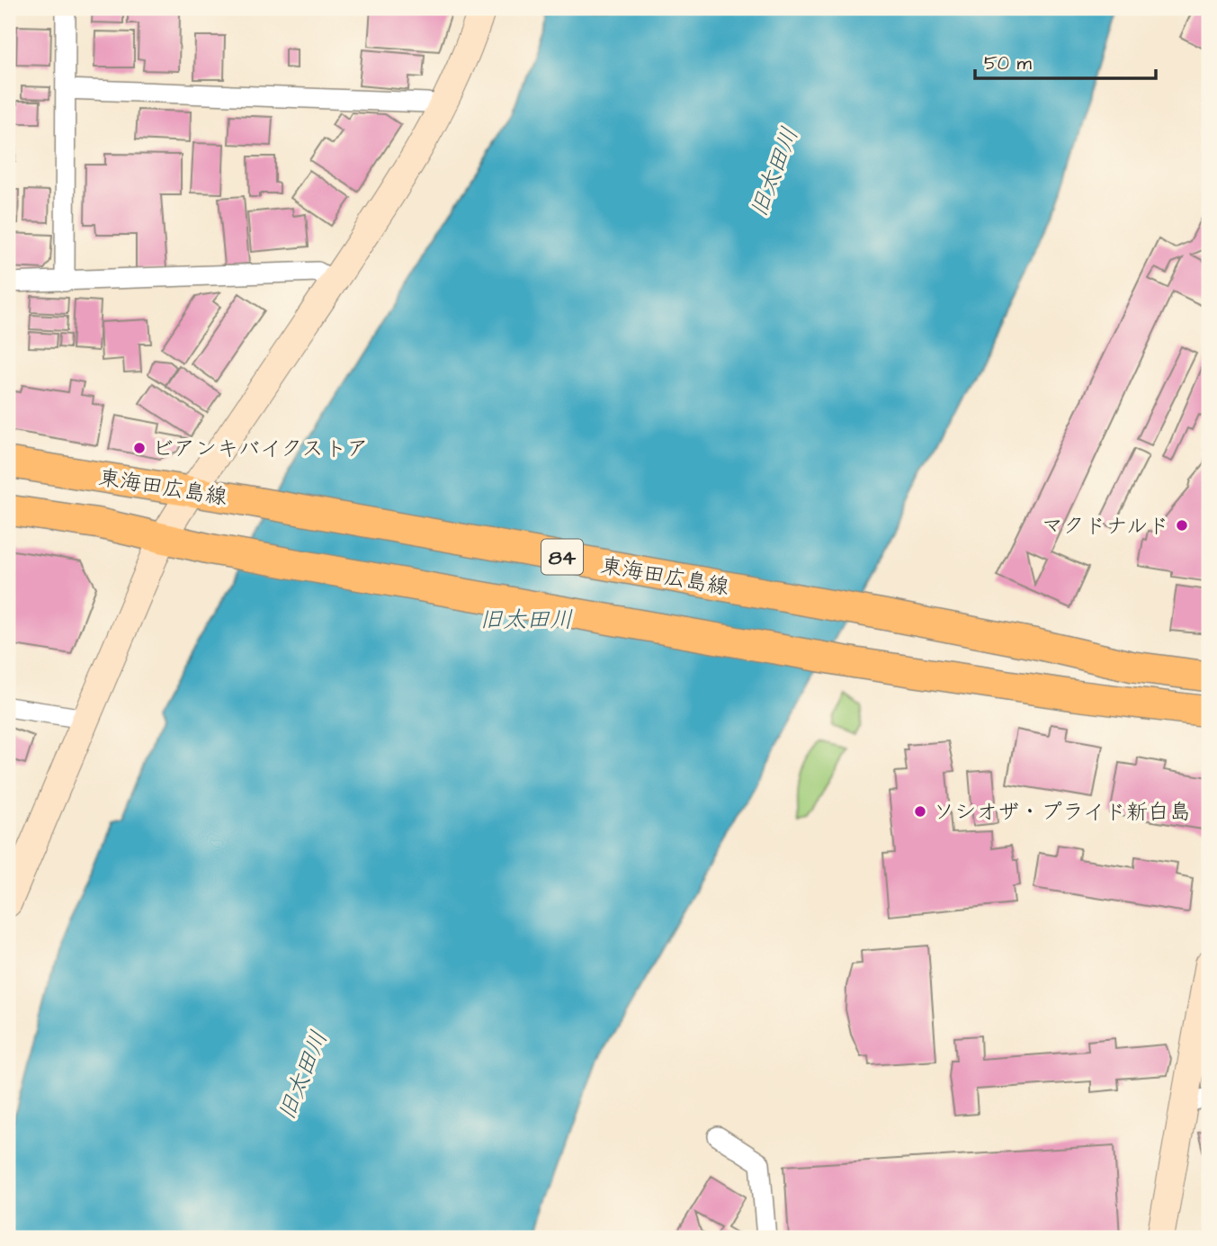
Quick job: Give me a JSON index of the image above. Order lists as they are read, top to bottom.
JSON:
{
  "streets": {
    "main road": ["東海田広島線", "84"]
  },
  "water": ["旧太田川"],
  "places": ["ビアンキバイクストア", "マクドナルド", "ソシオザ・プライド新白島"],
  "scale_bar": "50 m"
}
